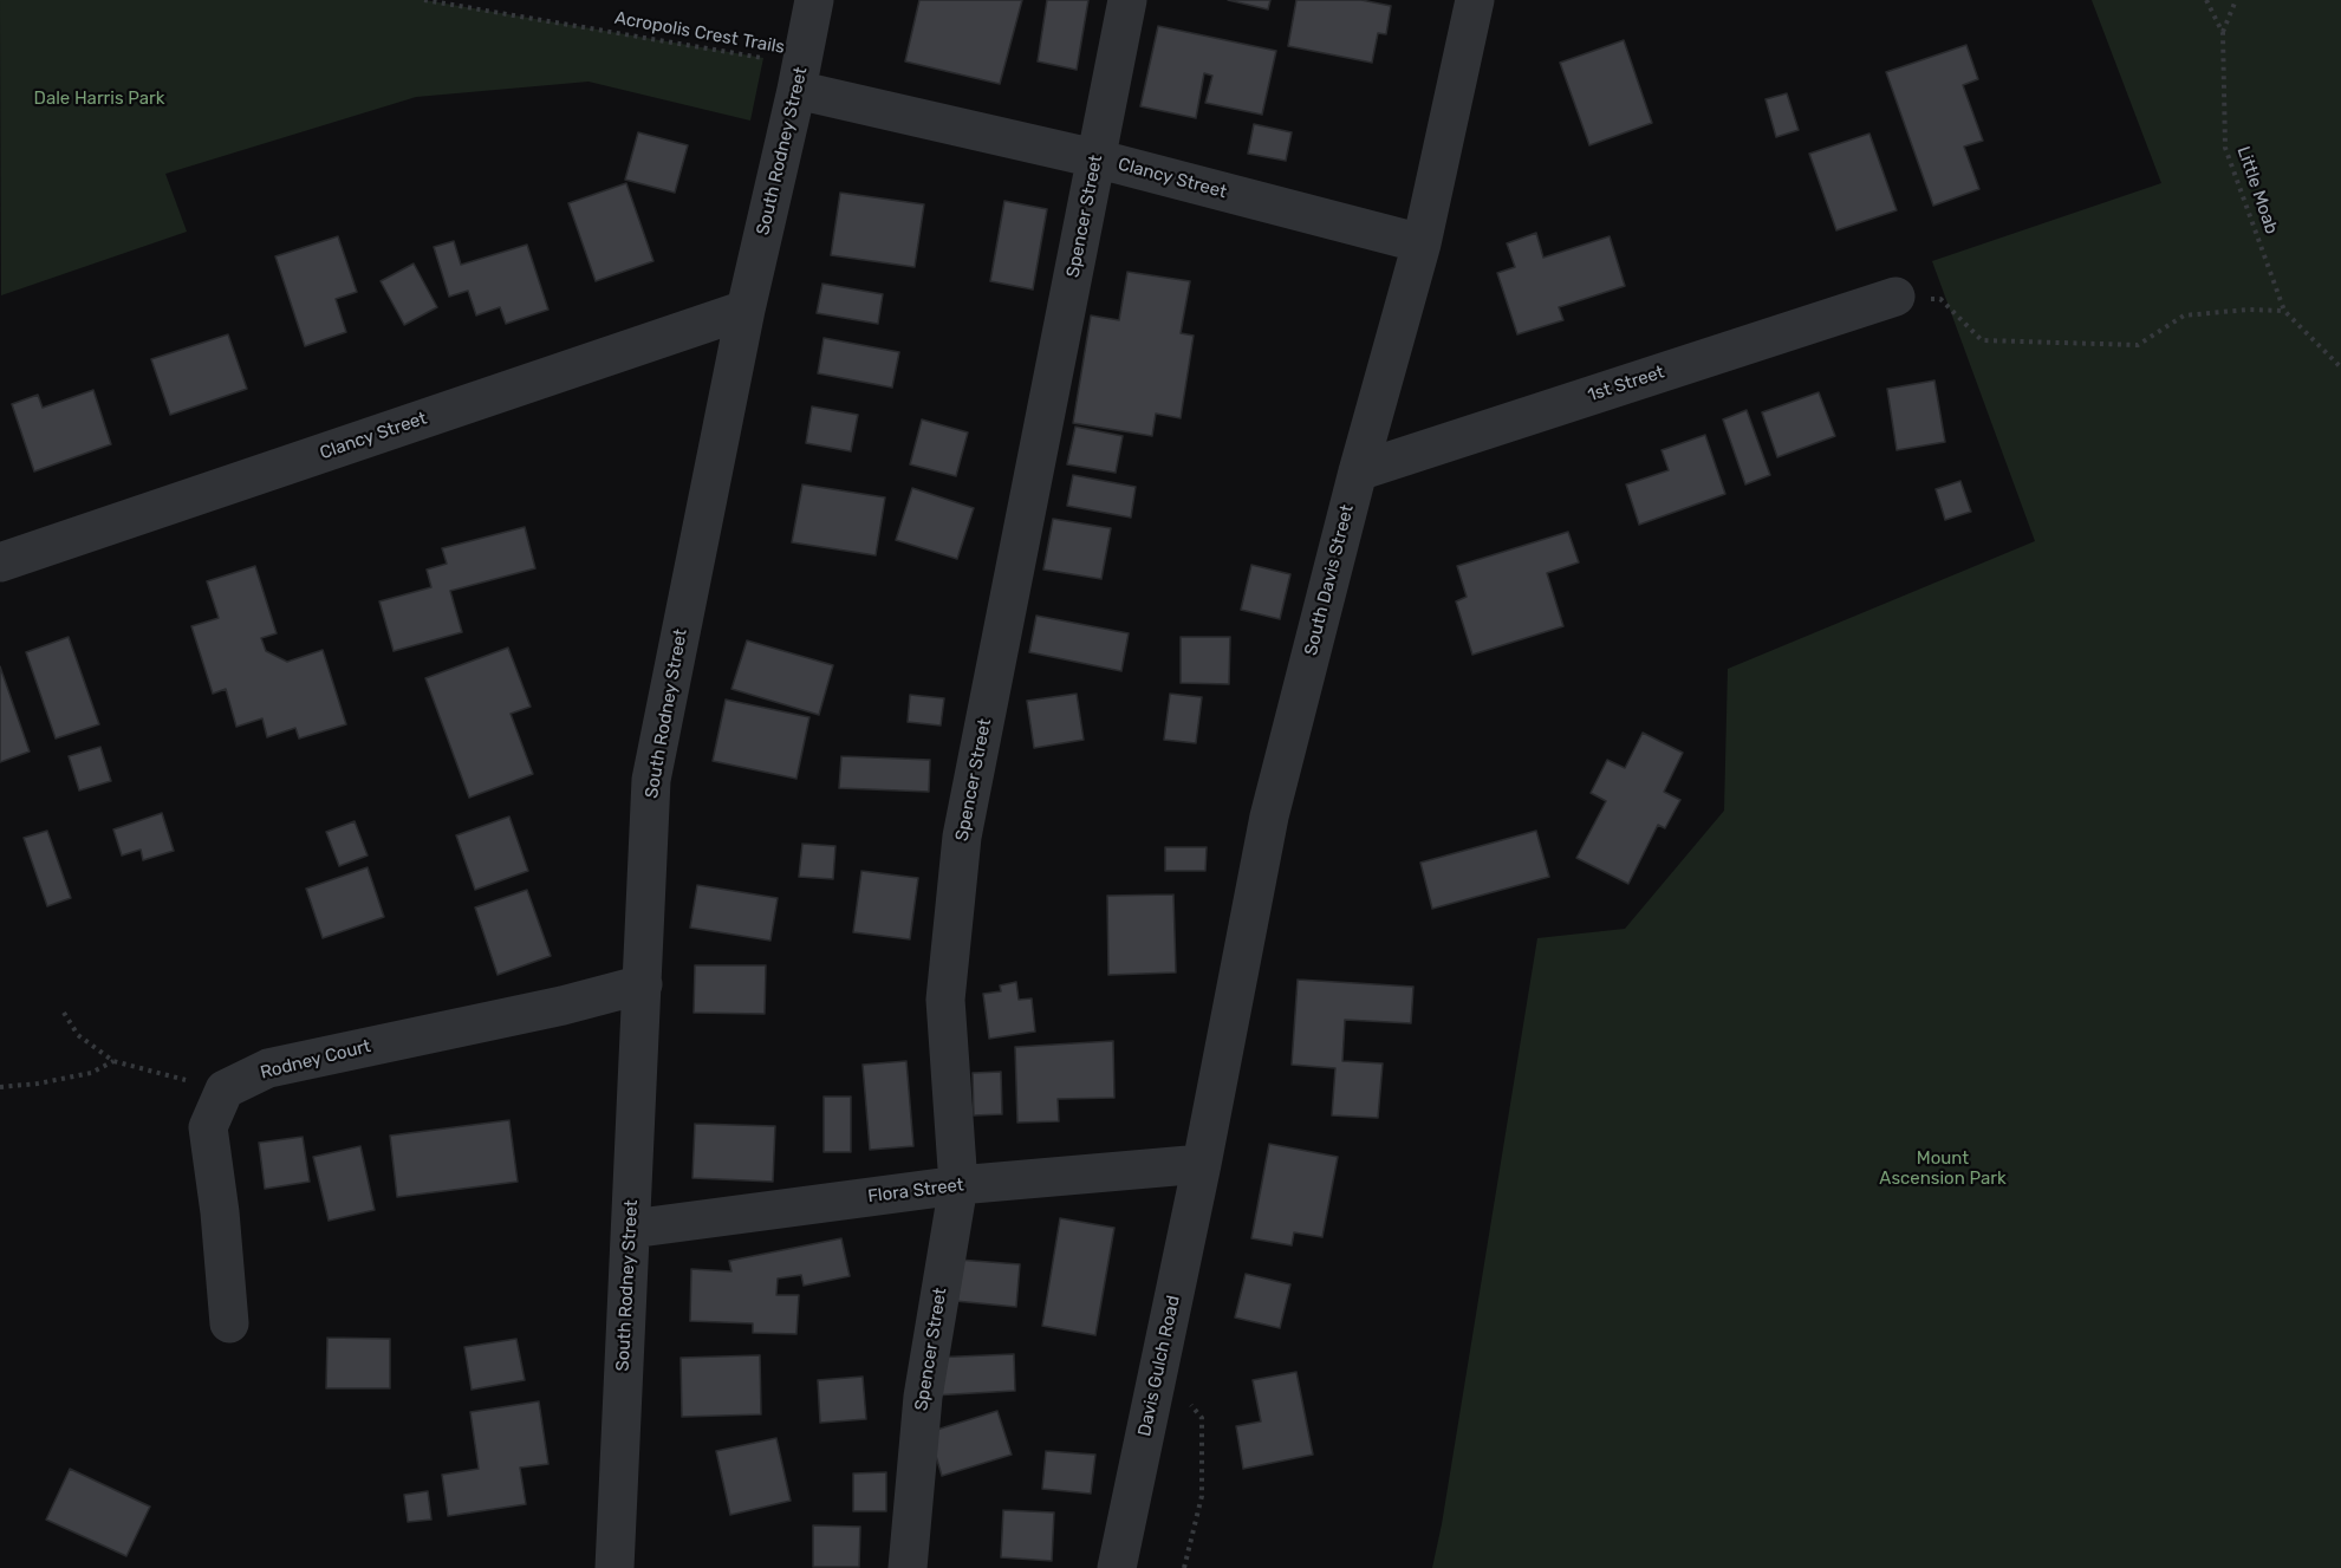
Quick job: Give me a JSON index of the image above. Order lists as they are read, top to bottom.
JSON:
{
  "streets": {
    "street": [
      "South Rodney Street",
      "Clancy Street",
      "Spencer Street",
      "1st Street",
      "South Davis Street",
      "Rodney Court",
      "Flora Street",
      "Davis Gulch Road"
    ],
    "path": ["Acropolis Crest Trails", "Little Moab"]
  },
  "crossings": [
    ["Acropolis Crest Trails", "South Rodney Street"],
    ["Acropolis Crest Trails", "Clancy Street"],
    ["South Rodney Street", "Clancy Street"],
    ["South Rodney Street", "Rodney Court"],
    ["South Rodney Street", "Flora Street"],
    ["Clancy Street", "Spencer Street"],
    ["Clancy Street", "South Davis Street"],
    ["Spencer Street", "Flora Street"],
    ["1st Street", "South Davis Street"],
    ["South Davis Street", "Flora Street"],
    ["South Davis Street", "Davis Gulch Road"],
    ["Flora Street", "Davis Gulch Road"]
  ],
  "parks": ["Dale Harris Park", "Mount Ascension Park"]
}
